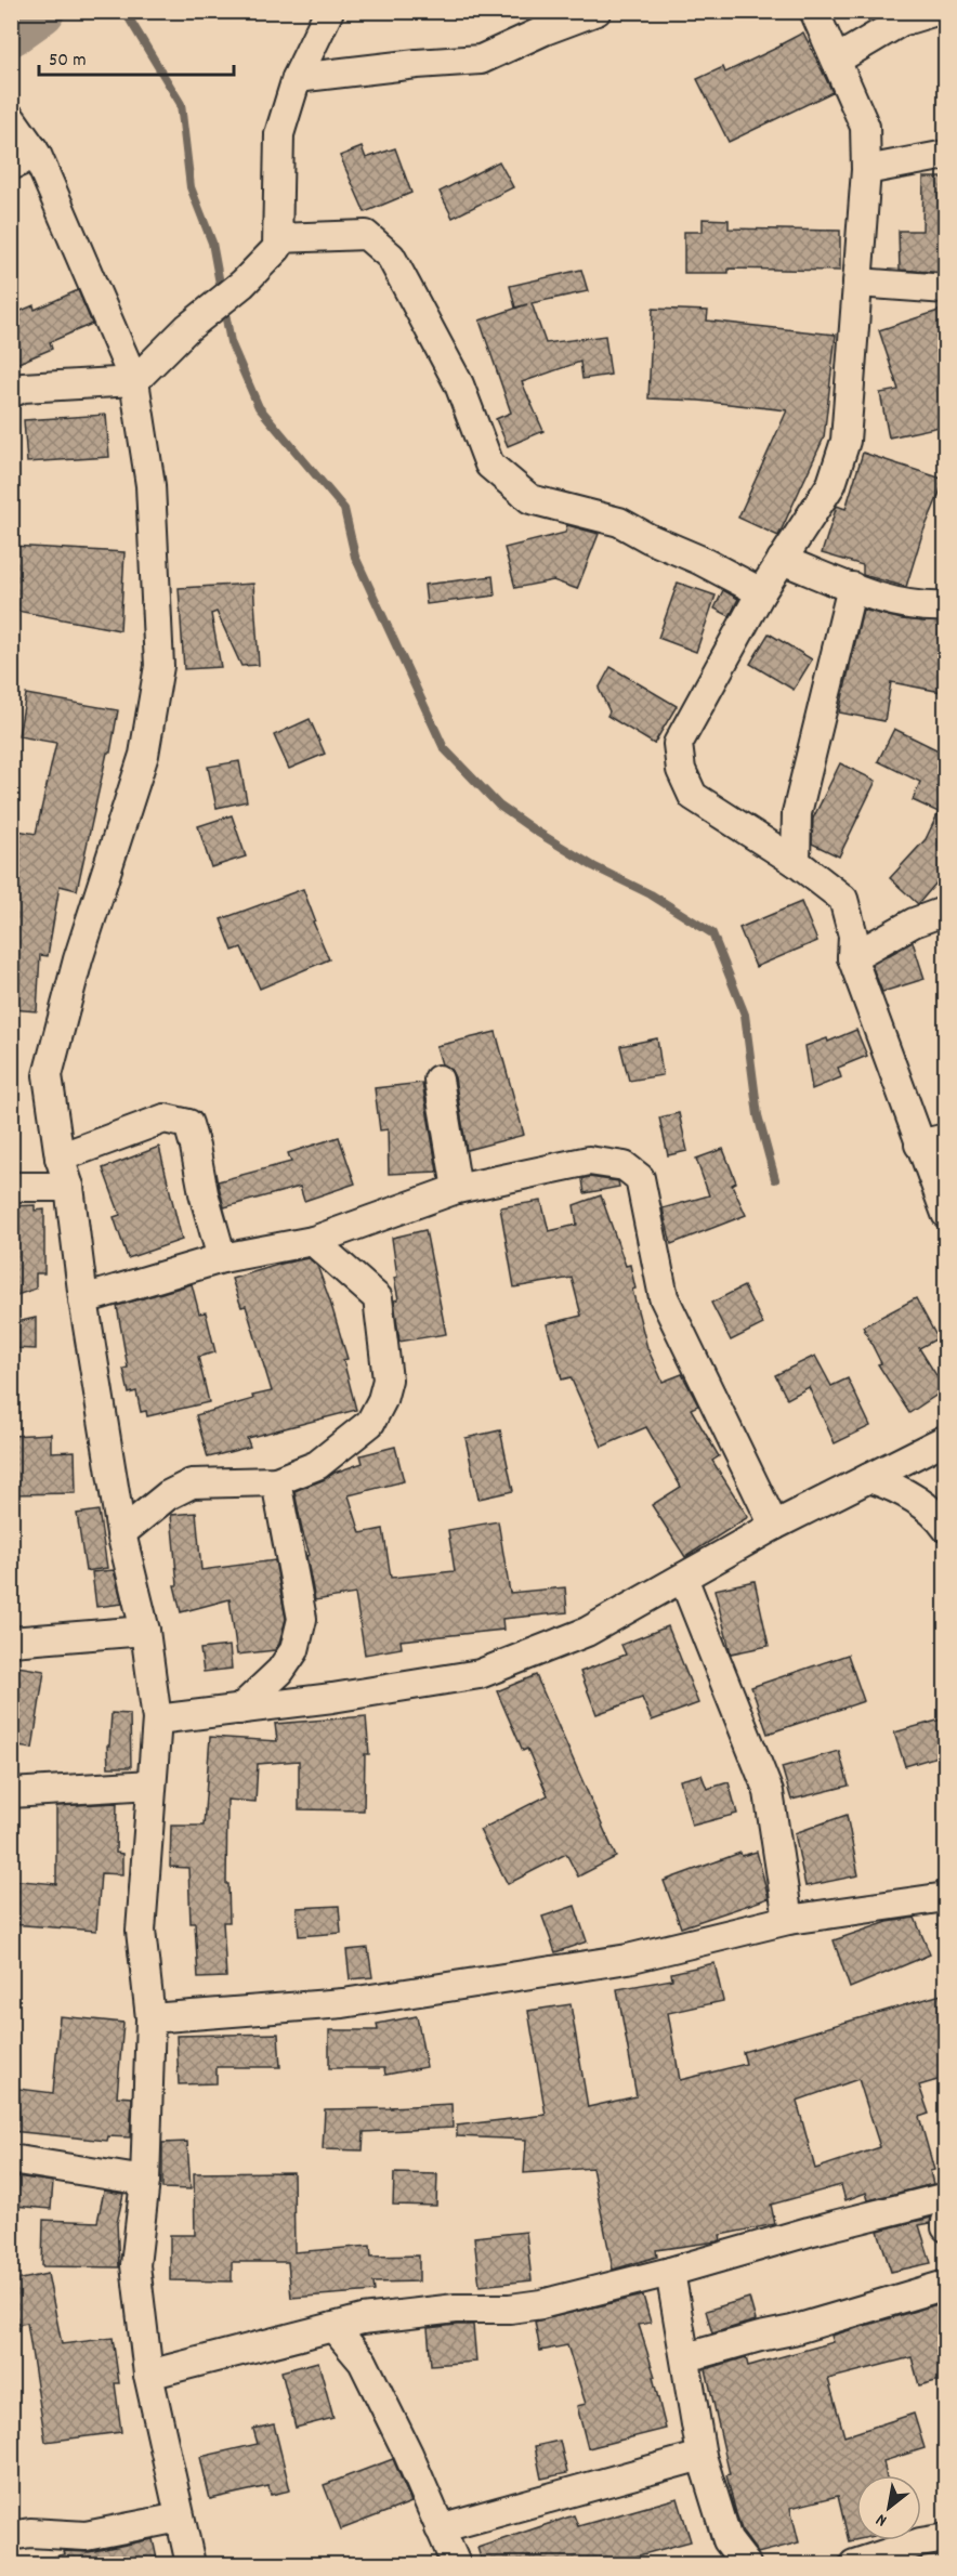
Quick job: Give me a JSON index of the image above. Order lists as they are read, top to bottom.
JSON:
{
  "scale_bar": "50 m",
  "north": "bottom left"
}
